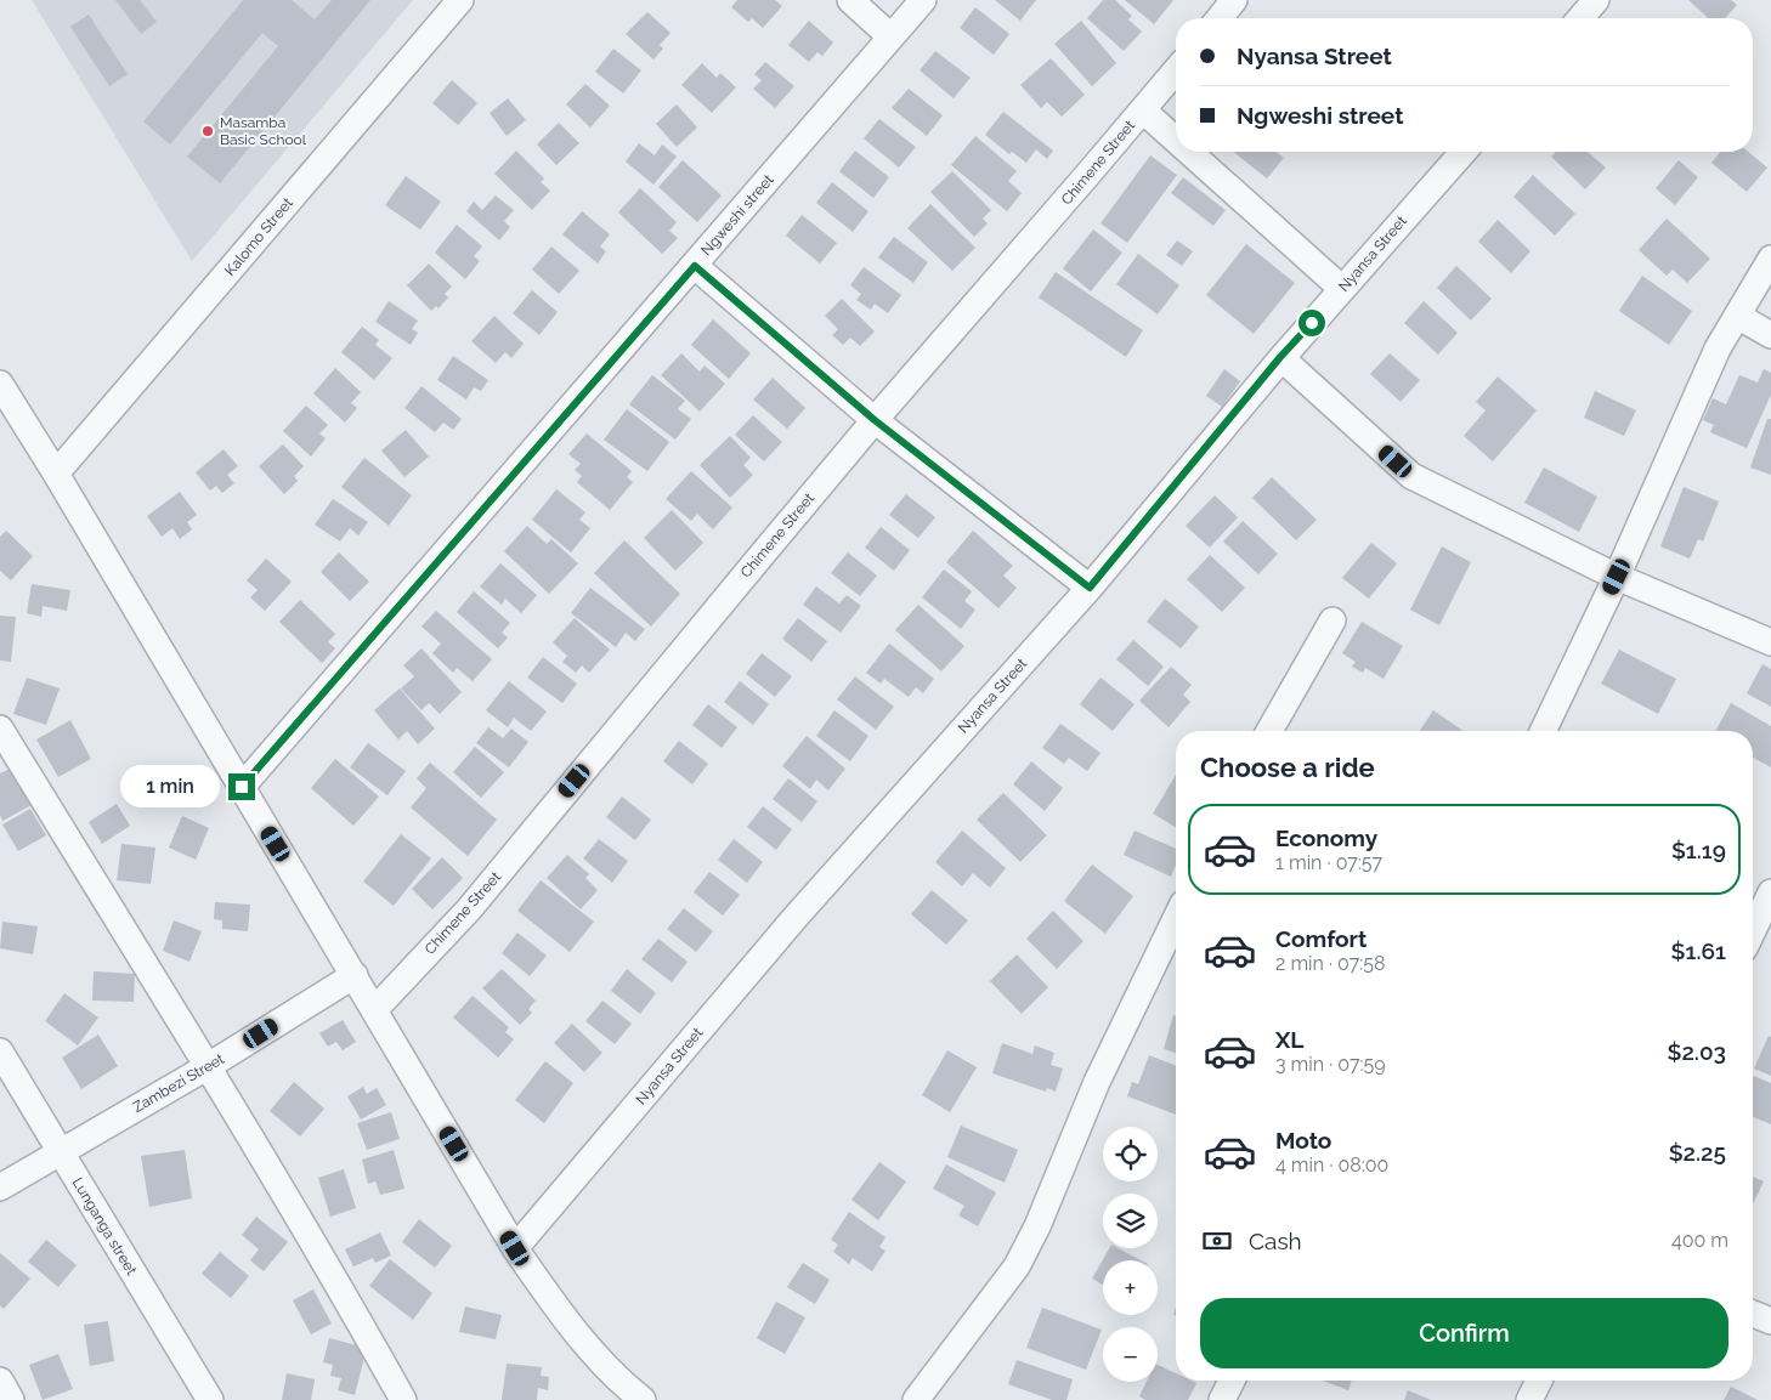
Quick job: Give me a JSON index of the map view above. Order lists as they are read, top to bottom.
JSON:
{
  "streets": {
    "street": [
      "Chimene Street",
      "Ngweshi street",
      "Kalomo Street",
      "Nyansa Street",
      "Zambezi Street",
      "Lunganga street"
    ]
  },
  "crossings": [
    ["Zambezi Street", "Lunganga street"]
  ],
  "places": ["Masamba Basic School"],
  "page": {
    "banner": ["Nyansa Street", "Ngweshi street"],
    "heading": "Choose a ride",
    "bubble": "1 min",
    "list": [
      {
        "name": "Economy",
        "note": "1 min · 07:57",
        "value": "$1.19"
      },
      {
        "name": "Comfort",
        "note": "2 min · 07:58",
        "value": "$1.61"
      },
      {
        "name": "XL",
        "note": "3 min · 07:59",
        "value": "$2.03"
      },
      {
        "name": "Moto",
        "note": "4 min · 08:00",
        "value": "$2.25"
      }
    ],
    "map_buttons": ["+", "−"],
    "pay": ["Cash", "400 m"],
    "buttons": "Confirm"
  }
}
